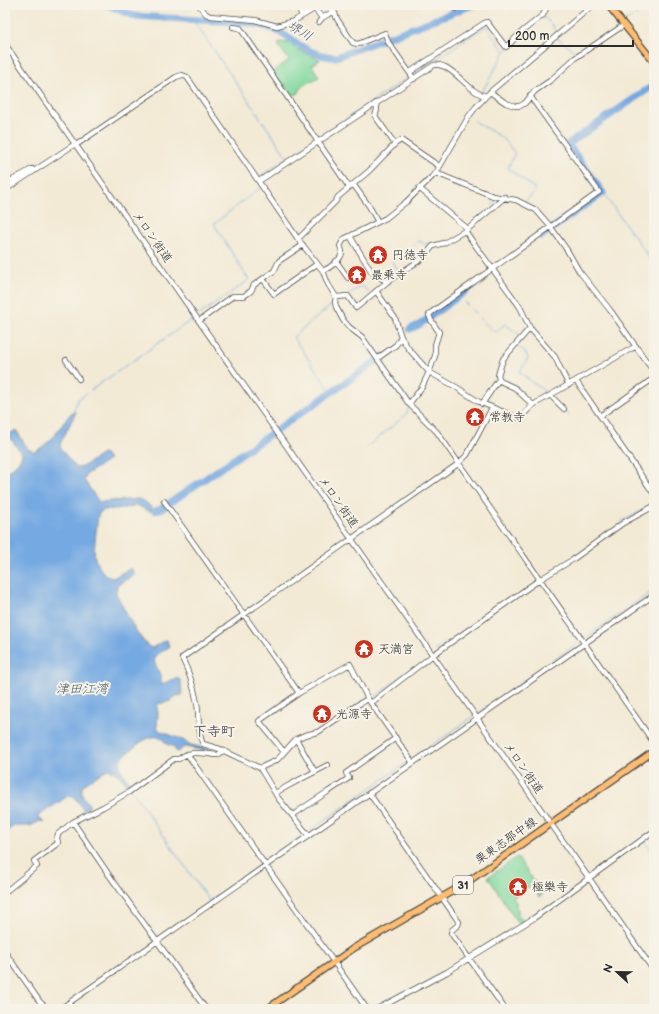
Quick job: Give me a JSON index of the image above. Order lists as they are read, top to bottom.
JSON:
{
  "streets": {
    "main road": ["栗東志那中線", "31"],
    "street": ["メロン街道"]
  },
  "crossings": [
    ["メロン街道", "栗東志那中線"]
  ],
  "districts": ["下寺町"],
  "water": ["堺川", "津田江湾"],
  "places": {
    "temple": [
      "円徳寺",
      "最乗寺",
      "常教寺",
      "天満宮",
      "光源寺",
      "極樂寺"
    ]
  },
  "scale_bar": "200 m",
  "north": "left"
}
